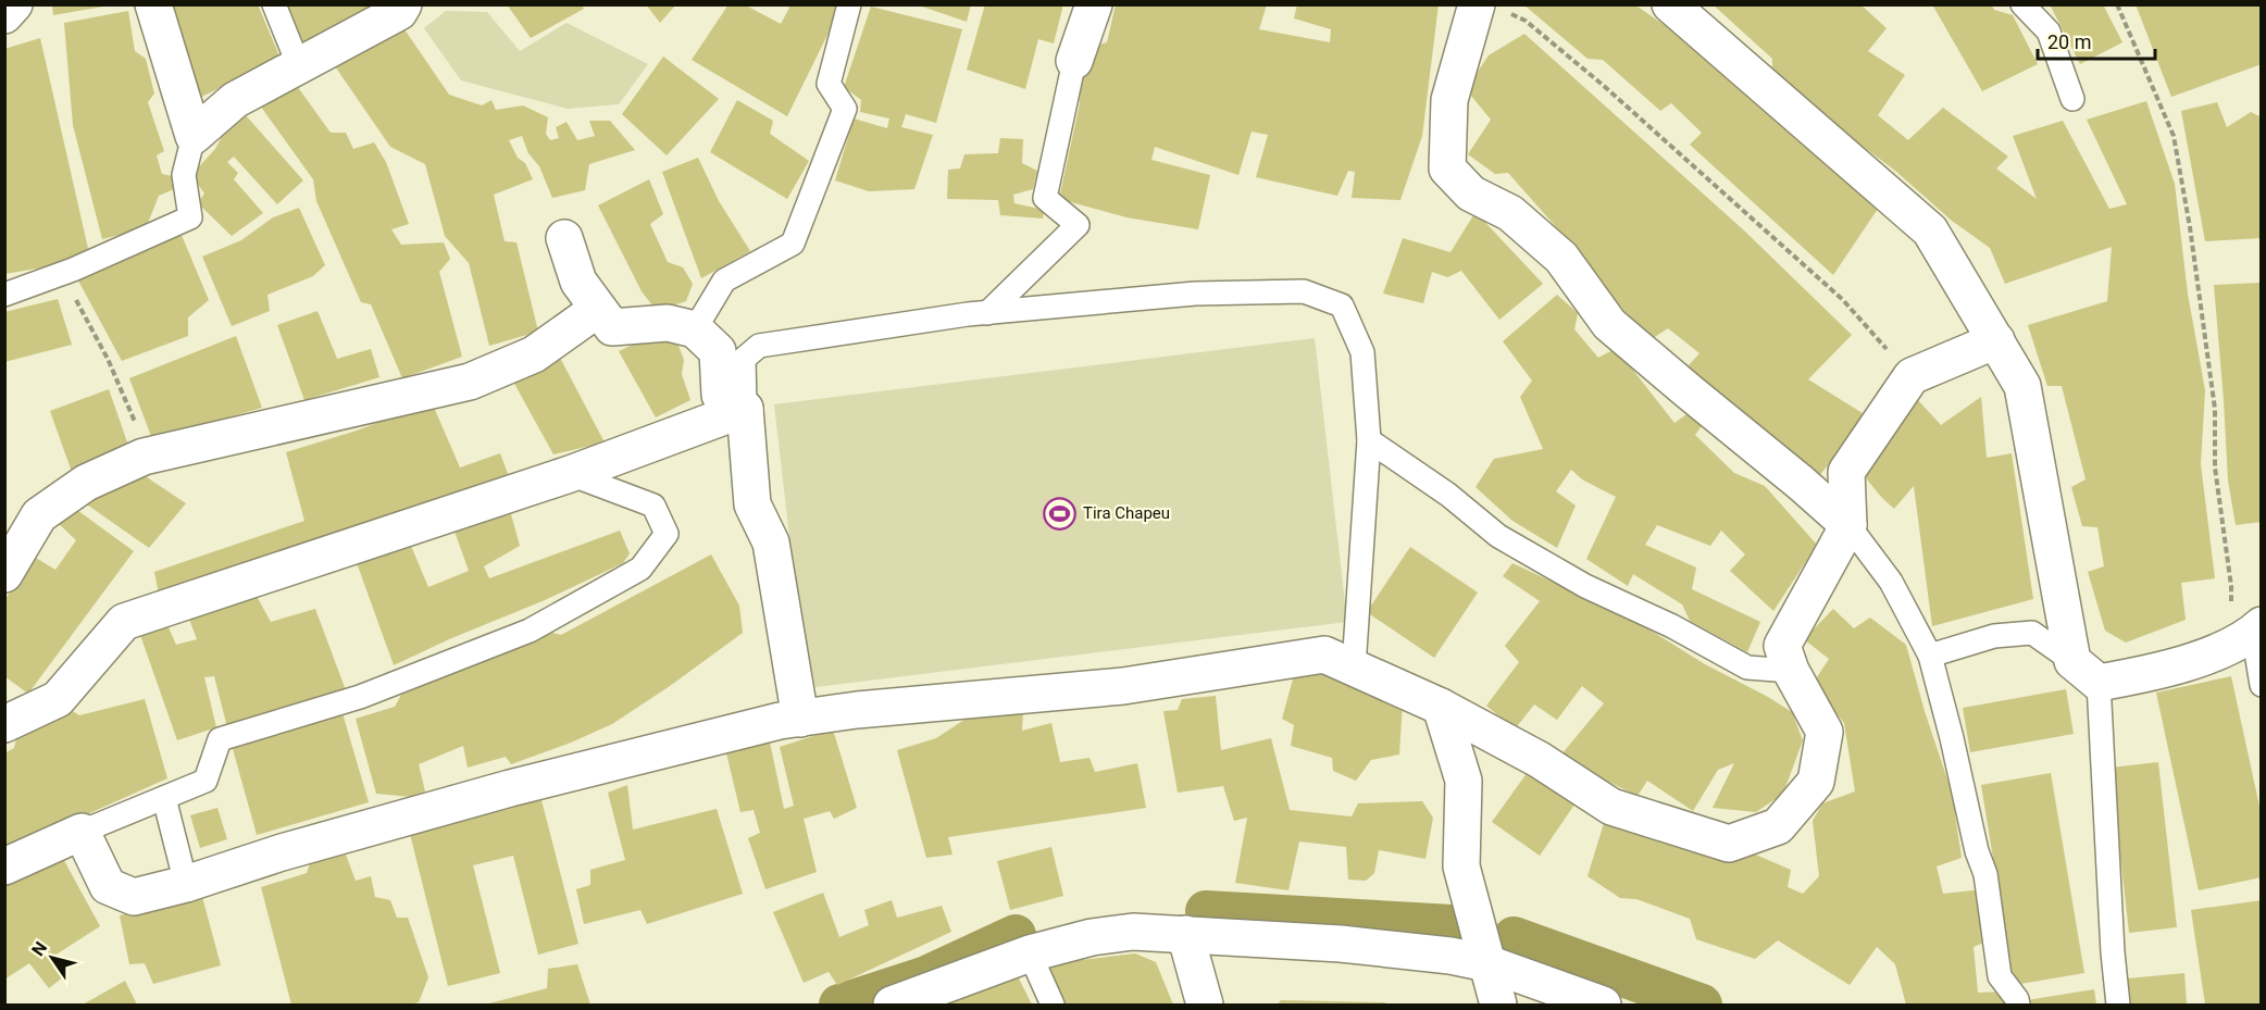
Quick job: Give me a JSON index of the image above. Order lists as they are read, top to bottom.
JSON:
{
  "places": {
    "sports": ["Tira Chapeu"]
  },
  "scale_bar": "20 m",
  "north": "top left"
}
